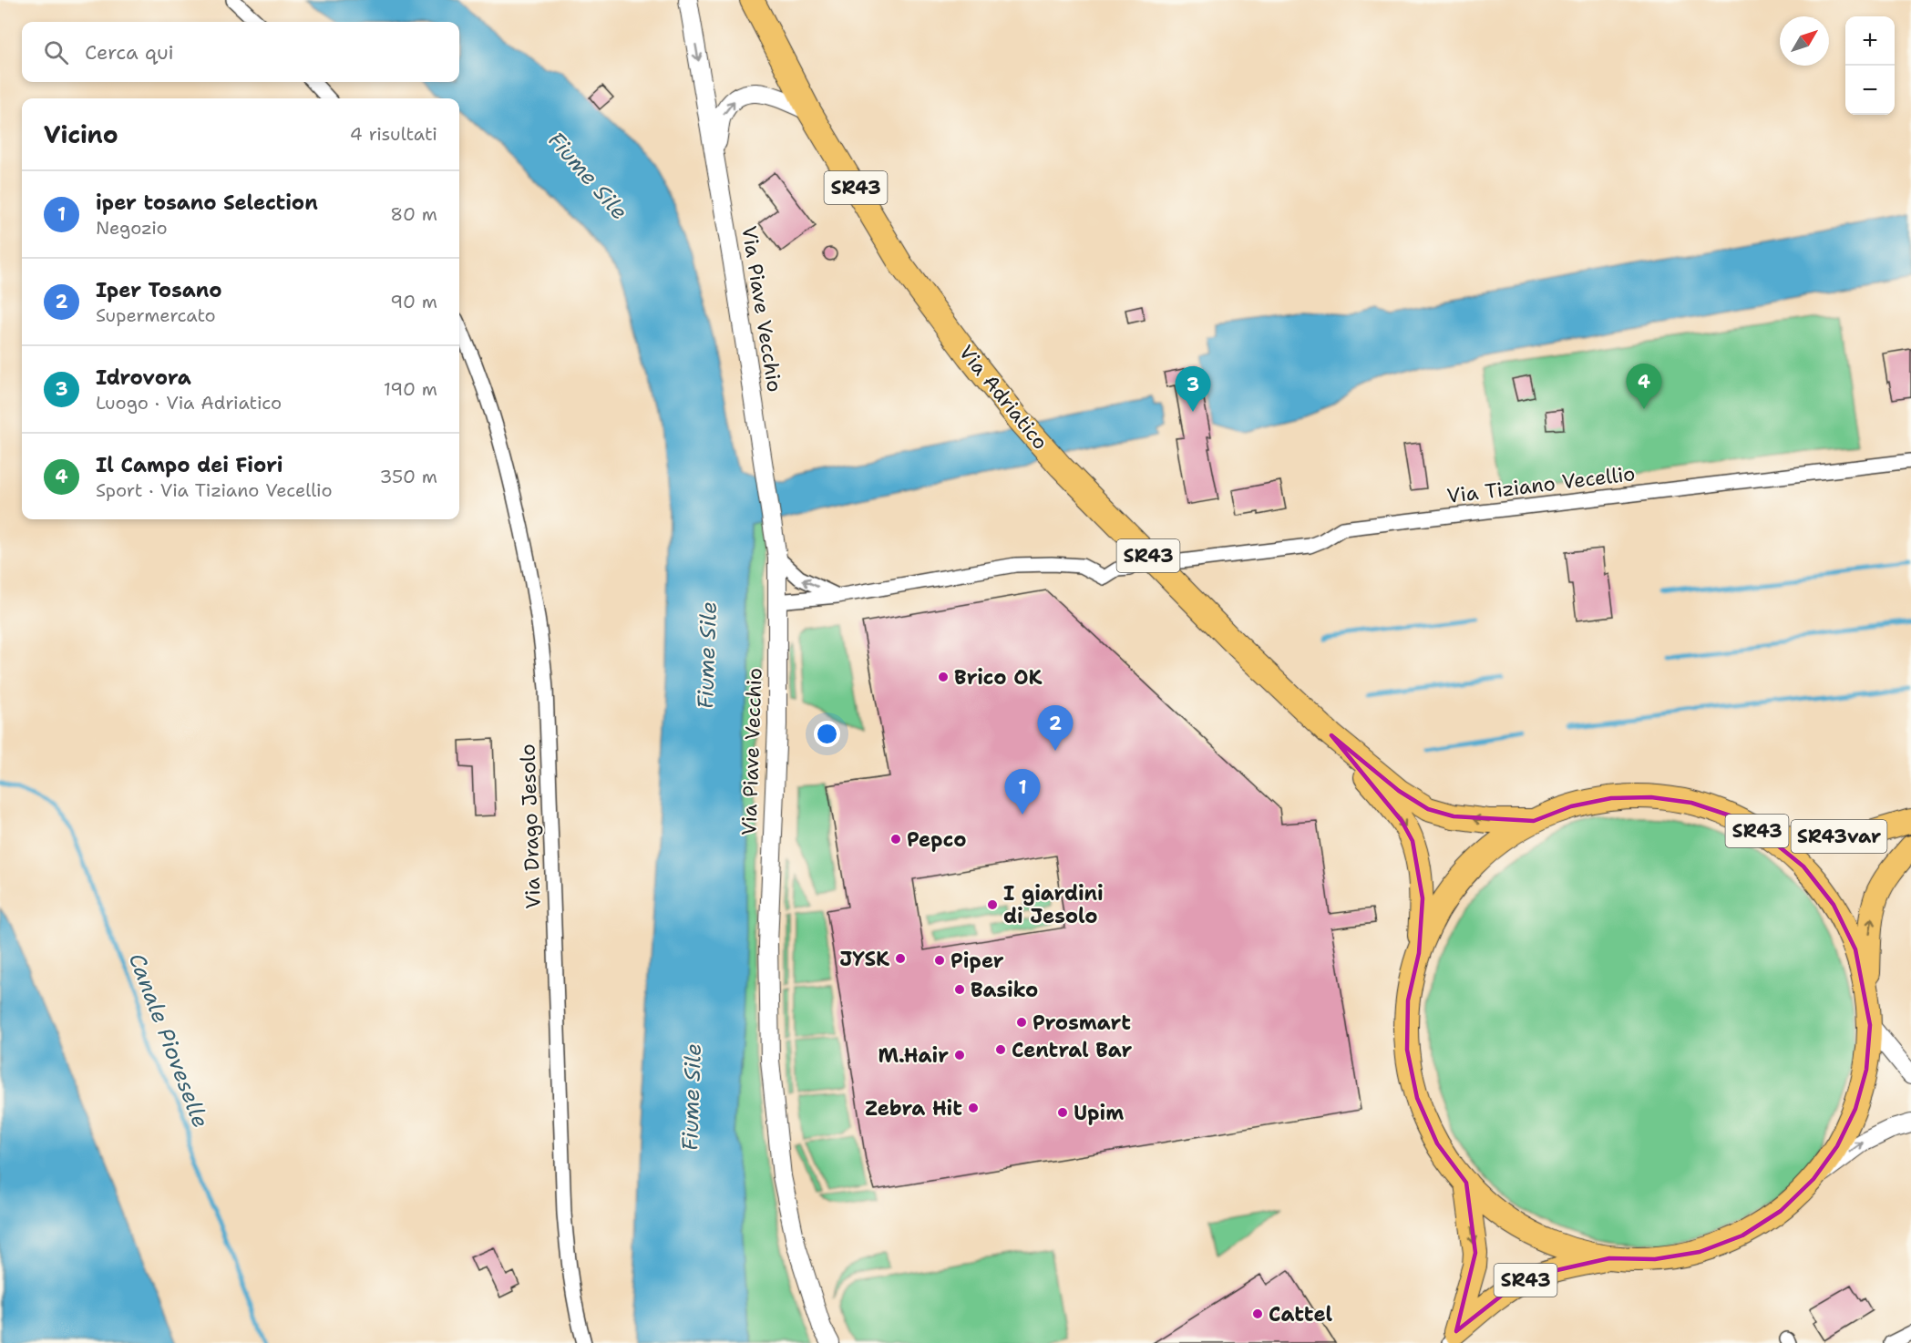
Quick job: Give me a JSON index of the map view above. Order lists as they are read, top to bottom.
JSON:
{
  "streets": {
    "main road": ["SR43", "Via Adriatico", "SR43var"],
    "street": ["Via Piave Vecchio", "Via Tiziano Vecellio", "Via Drago Jesolo"]
  },
  "crossings": [
    ["SR43", "Via Adriatico"],
    ["SR43", "SR43var"],
    ["Via Piave Vecchio", "Via Adriatico"]
  ],
  "water": ["Fiume Sile", "Canale Pioveselle"],
  "places": [
    "Brico OK",
    "Pepco",
    "I giardini di Jesolo",
    "JYSK",
    "Piper",
    "Basiko",
    "Prosmart",
    "Central Bar",
    "M.Hair",
    "Zebra Hit",
    "Upim",
    "Cattel"
  ],
  "north": "top right",
  "page": {
    "map_buttons": ["+", "−"],
    "search": "Cerca qui",
    "heading": ["Vicino", "4 risultati"],
    "list": [
      {
        "mark": "1",
        "name": "iper tosano Selection",
        "note": "Negozio",
        "value": "80 m"
      },
      {
        "mark": "2",
        "name": "Iper Tosano",
        "note": "Supermercato",
        "value": "90 m"
      },
      {
        "mark": "3",
        "name": "Idrovora",
        "note": "Luogo · Via Adriatico",
        "value": "190 m"
      },
      {
        "mark": "4",
        "name": "Il Campo dei Fiori",
        "note": "Sport · Via Tiziano Vecellio",
        "value": "350 m"
      }
    ],
    "pins": [
      "4",
      "3",
      "2",
      "1"
    ]
  }
}
